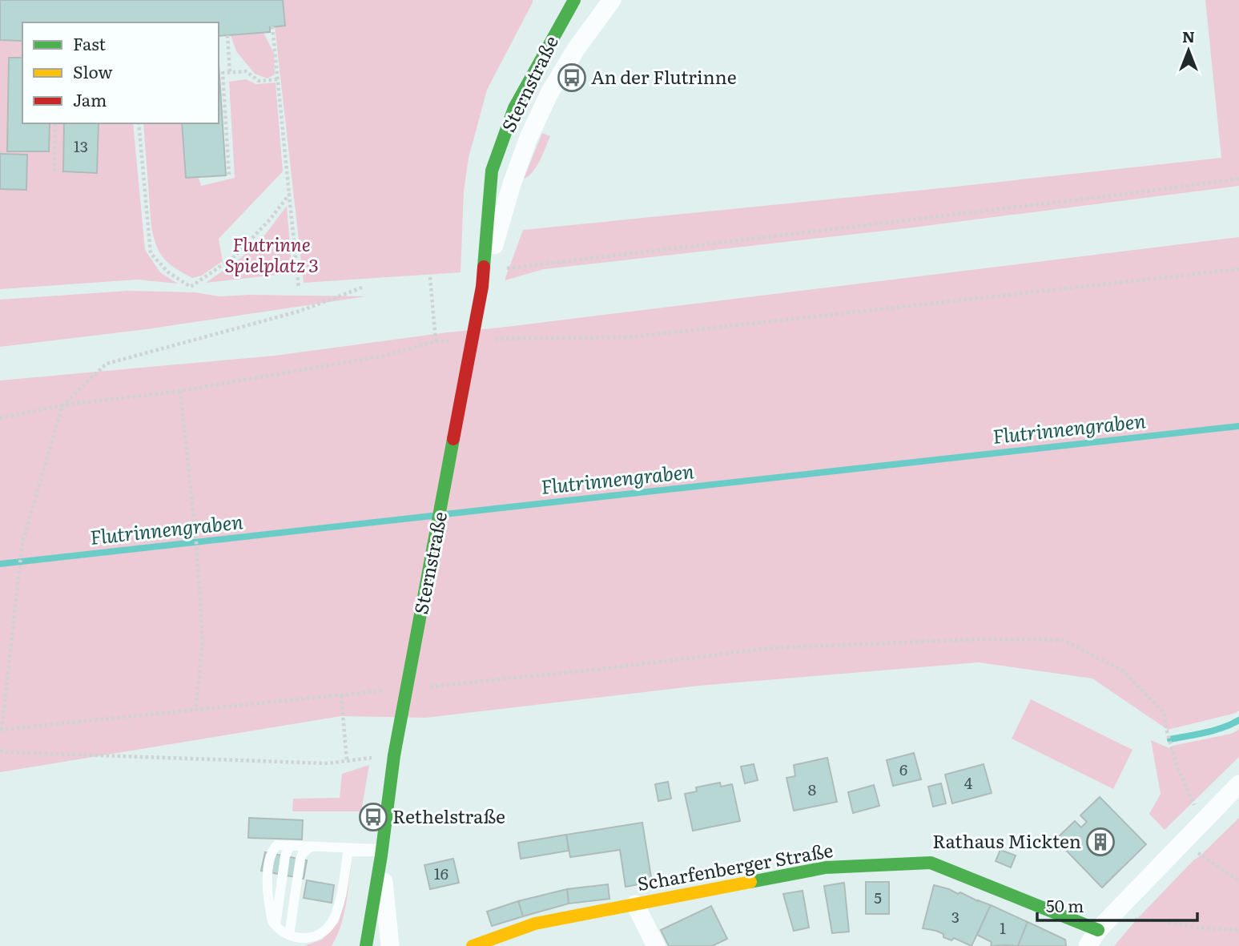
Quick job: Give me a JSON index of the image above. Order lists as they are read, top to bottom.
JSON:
{
  "streets": {
    "street": ["Sternstraße", "Scharfenberger Straße"]
  },
  "water": ["Flutrinnengraben"],
  "parks": ["Flutrinne Spielplatz 3"],
  "places": {
    "bus stop": ["An der Flutrinne", "Rethelstraße"],
    "building": ["Rathaus Mickten"]
  },
  "house_numbers": [
    "13",
    "6",
    "4",
    "8",
    "16",
    "5",
    "3",
    "1"
  ],
  "legend": ["Fast", "Slow", "Jam"],
  "scale_bar": "50 m",
  "north": "top"
}
